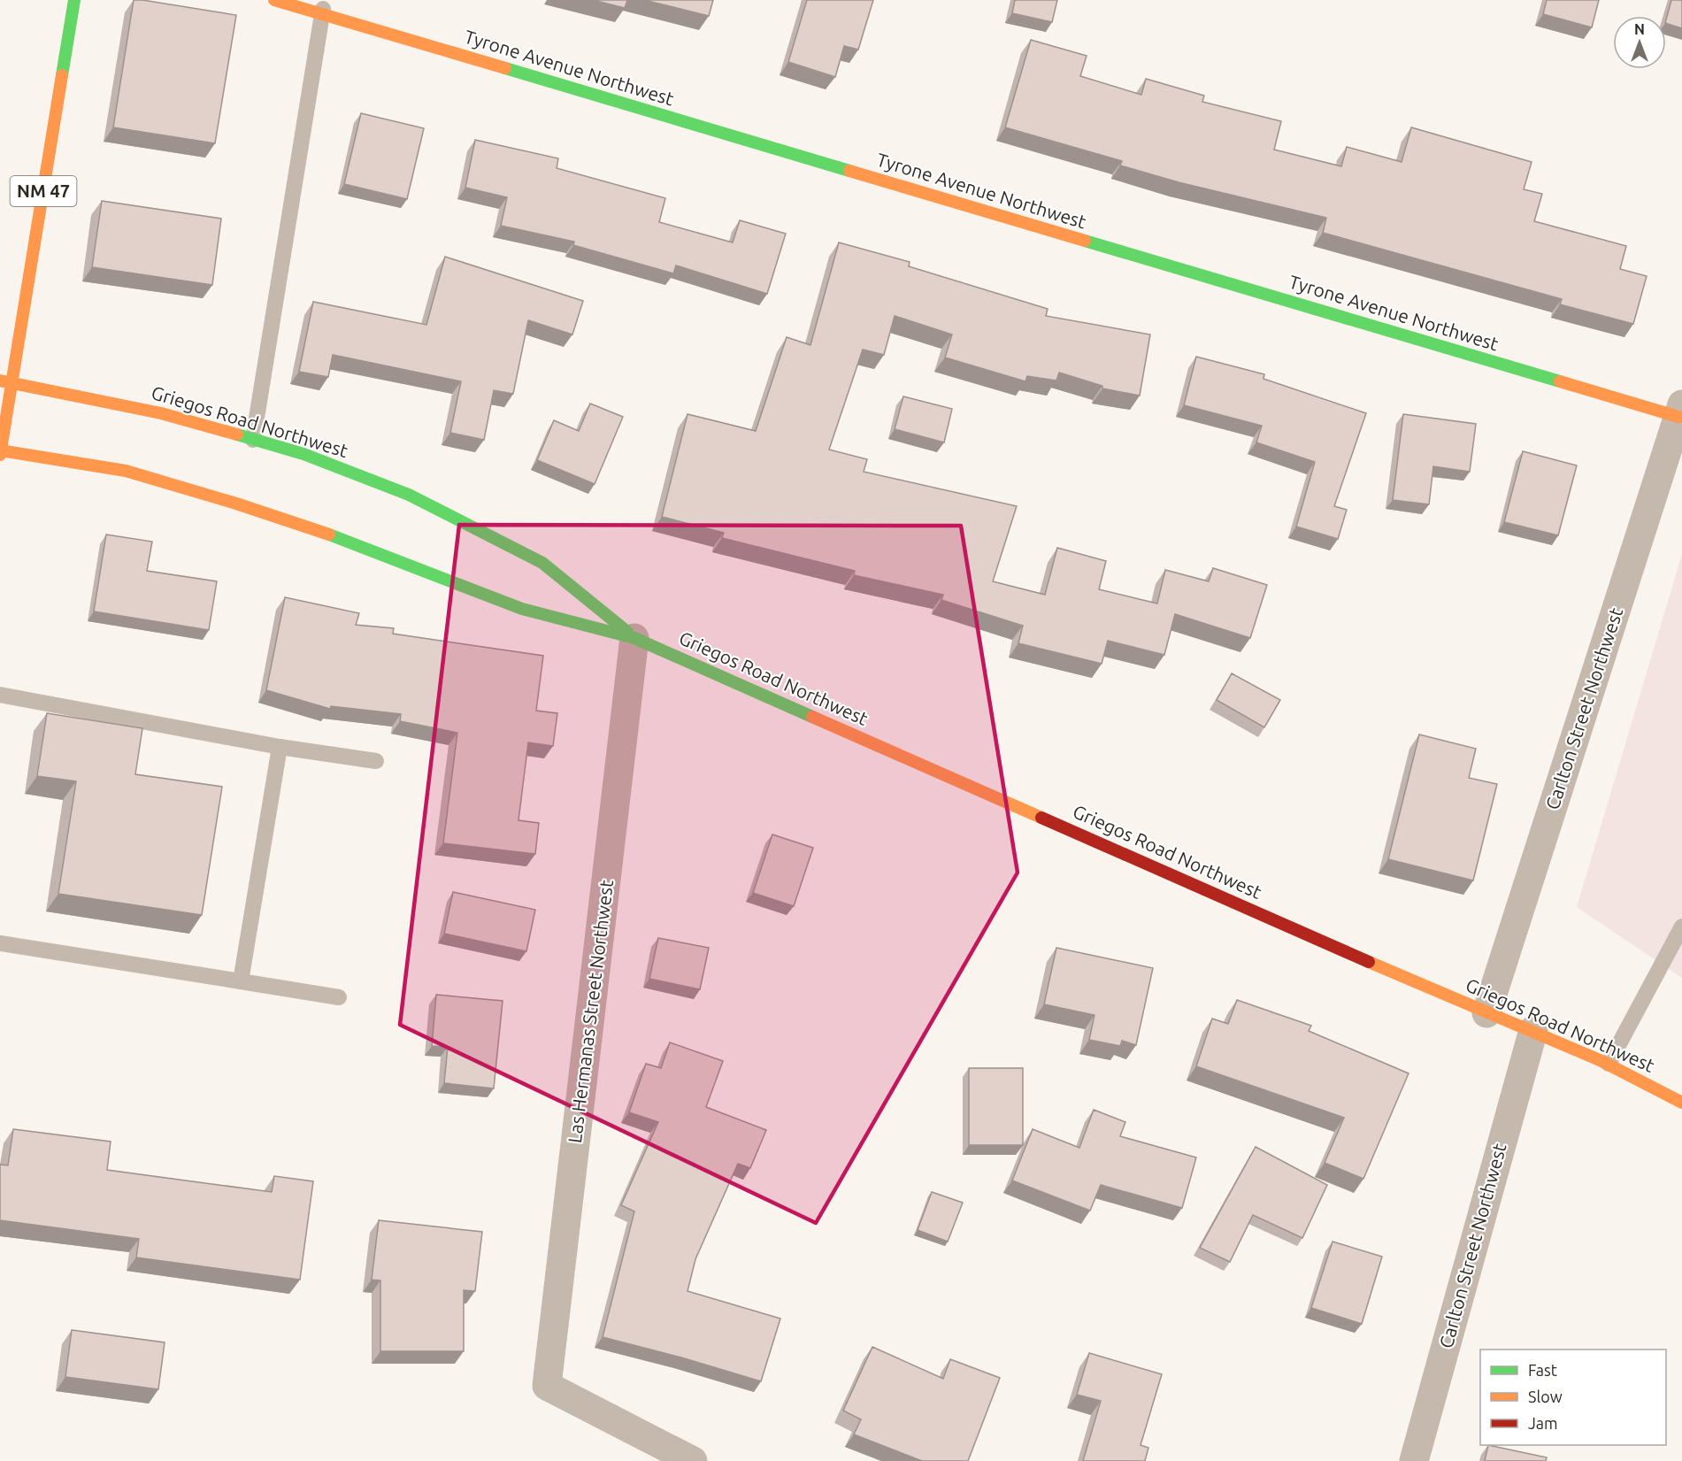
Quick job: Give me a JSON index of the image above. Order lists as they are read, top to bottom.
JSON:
{
  "streets": {
    "main road": ["Tyrone Avenue Northwest", "NM 47", "Griegos Road Northwest"],
    "street": ["Carlton Street Northwest", "Las Hermanas Street Northwest"]
  },
  "crossings": [
    ["Tyrone Avenue Northwest", "Carlton Street Northwest"],
    ["NM 47", "Griegos Road Northwest"],
    ["Griegos Road Northwest", "Carlton Street Northwest"],
    ["Griegos Road Northwest", "Las Hermanas Street Northwest"]
  ],
  "legend": ["Fast", "Slow", "Jam"],
  "north": "top"
}
